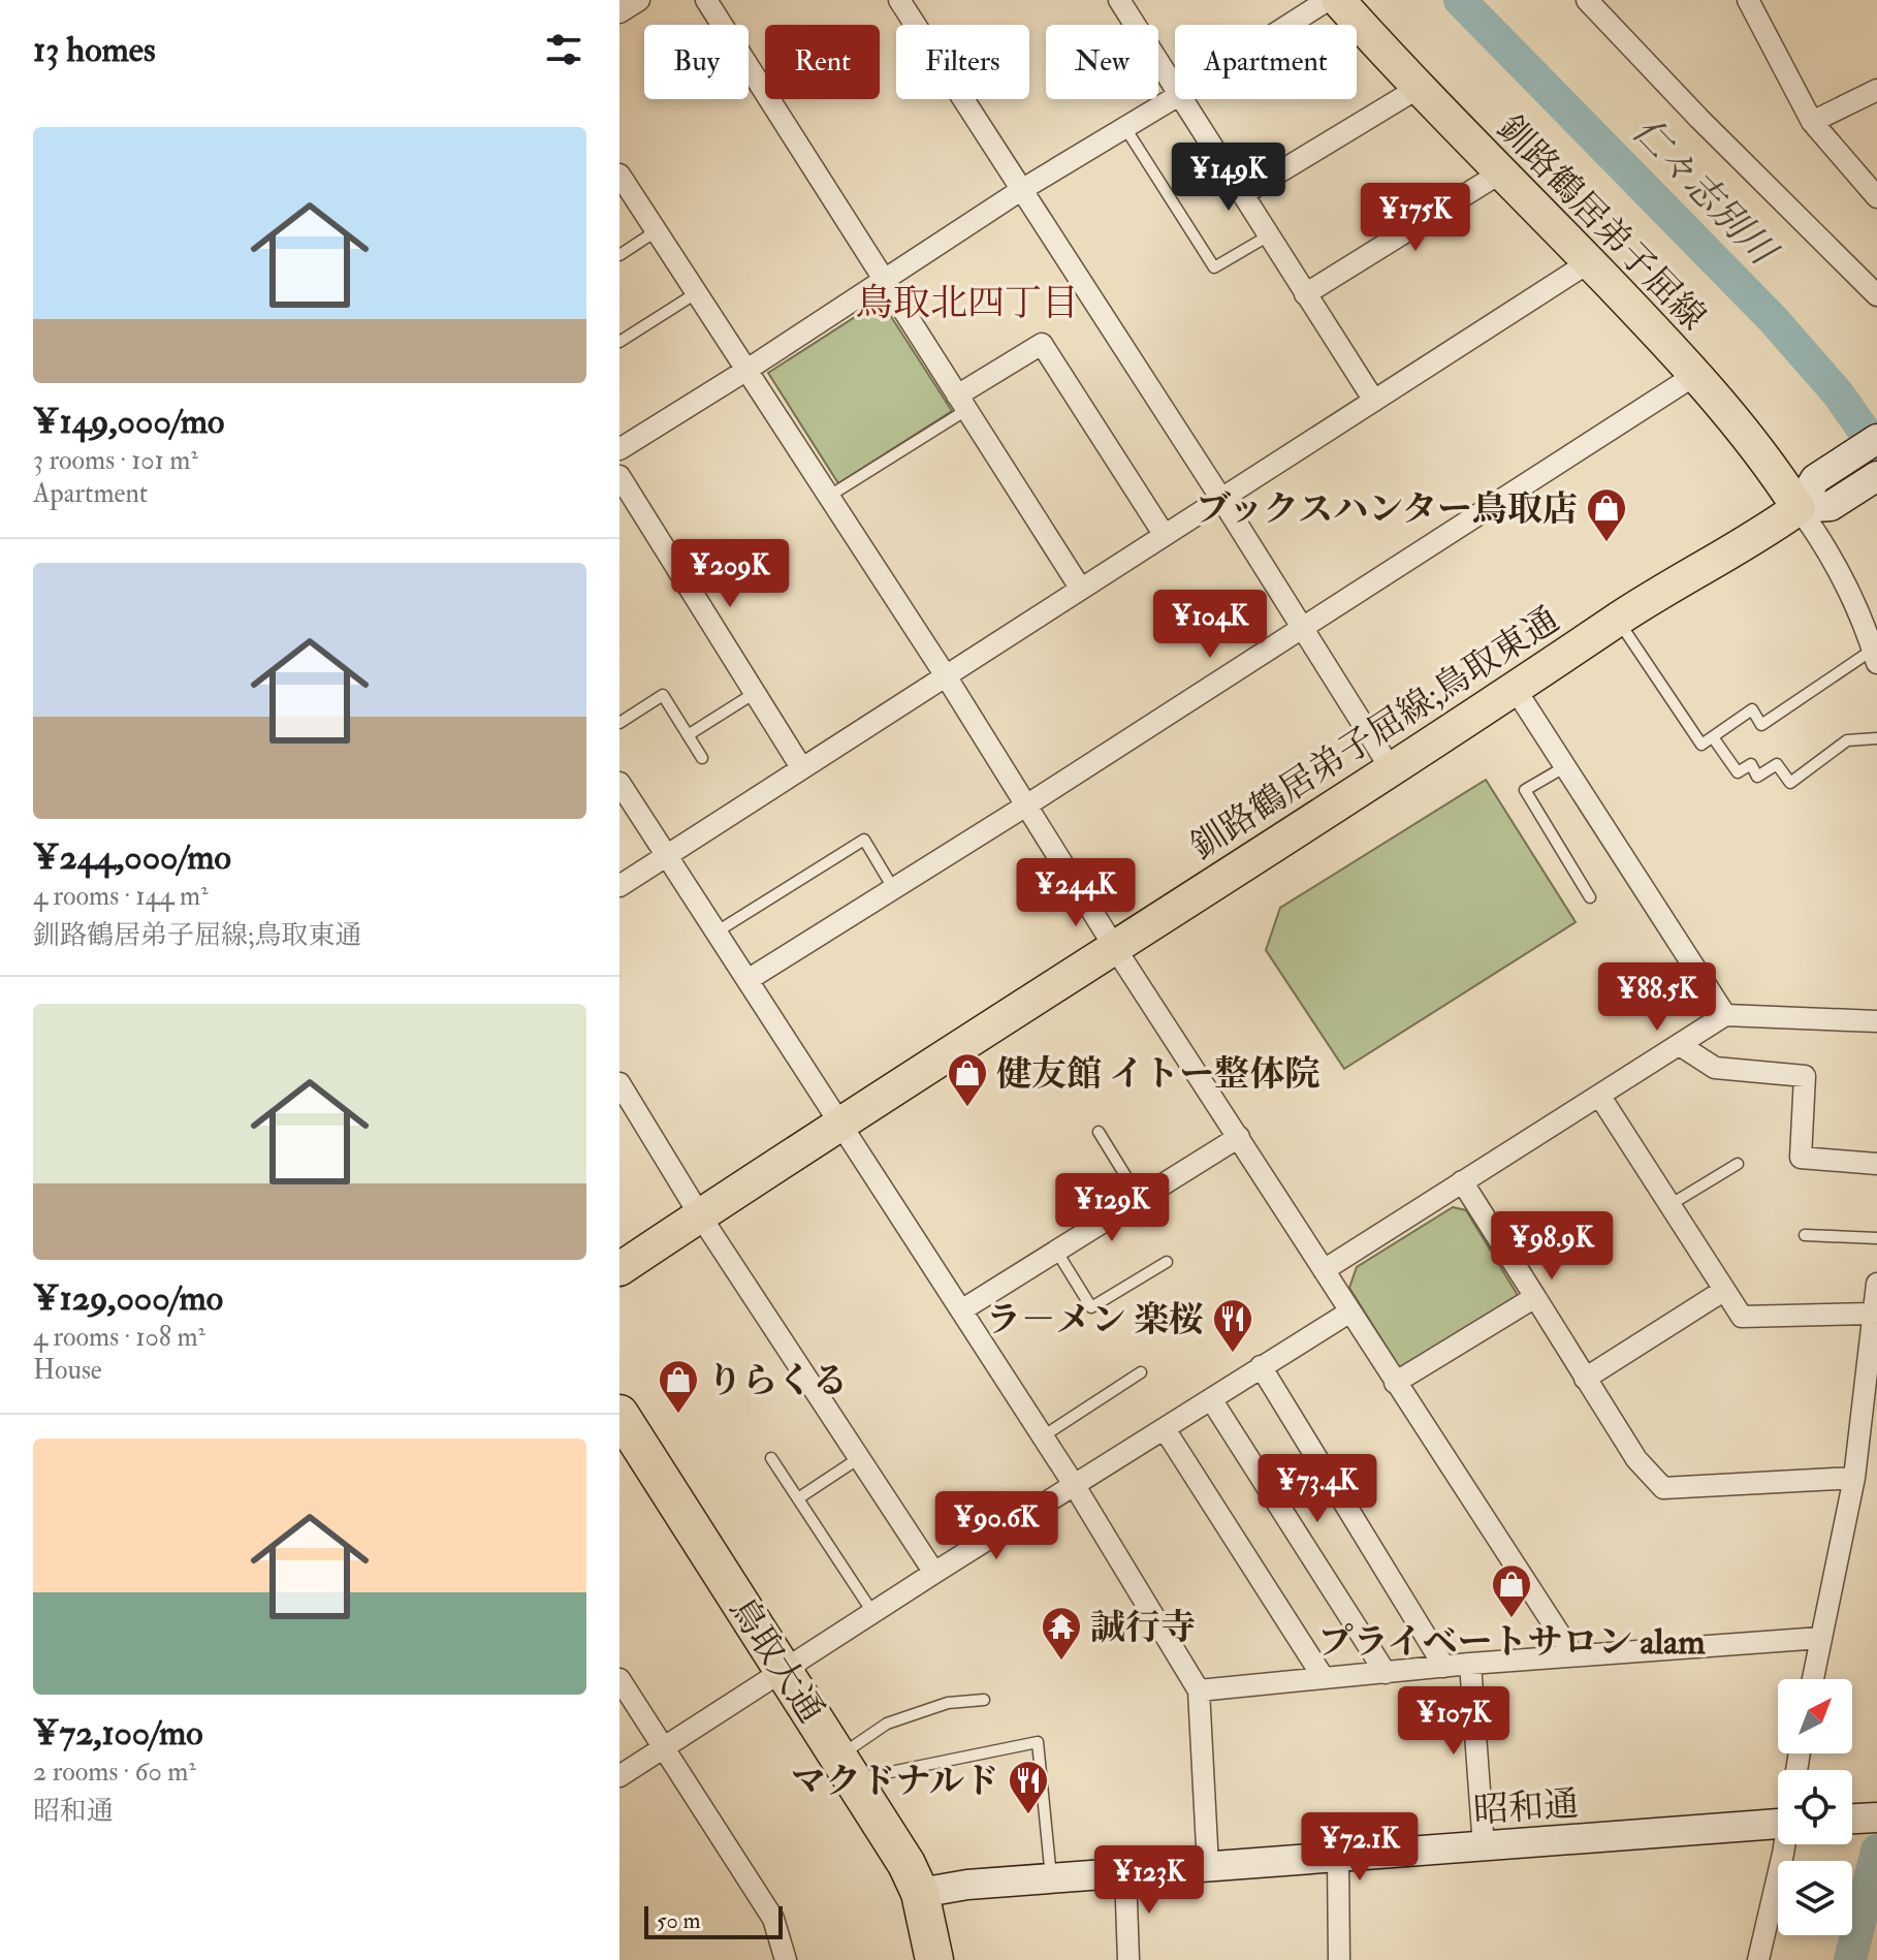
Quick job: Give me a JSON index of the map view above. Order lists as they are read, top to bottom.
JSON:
{
  "streets": {
    "highway": ["鳥取大通"],
    "main road": ["釧路鶴居弟子屈線", "釧路鶴居弟子屈線;鳥取東通"],
    "street": ["昭和通"]
  },
  "crossings": [
    ["釧路鶴居弟子屈線", "釧路鶴居弟子屈線;鳥取東通"],
    ["鳥取大通", "昭和通"]
  ],
  "districts": ["鳥取北四丁目"],
  "water": ["仁々志別川"],
  "places": {
    "shop": [
      "ブックスハンター鳥取店",
      "健友館 イトー整体院",
      "りらくる",
      "プライベートサロン alam"
    ],
    "restaurant": ["ラ－メン 楽桜", "マクドナルド"],
    "temple": ["誠行寺"]
  },
  "scale_bar": "50 m",
  "north": "top right",
  "page": {
    "heading": "13 homes",
    "chip": [
      "Buy",
      "Rent",
      "Filters",
      "New",
      "Apartment"
    ],
    "list": [
      {
        "name": "¥149,000/mo",
        "note": "3 rooms · 101 m² · Apartment"
      },
      {
        "name": "¥244,000/mo",
        "note": "4 rooms · 144 m² · 釧路鶴居弟子屈線;鳥取東通"
      },
      {
        "name": "¥129,000/mo",
        "note": "4 rooms · 108 m² · House"
      },
      {
        "name": "¥72,100/mo",
        "note": "2 rooms · 60 m² · 昭和通"
      }
    ],
    "price": [
      "¥149K",
      "¥175K",
      "¥209K",
      "¥104K",
      "¥244K",
      "¥88.5K",
      "¥129K",
      "¥98.9K",
      "¥73.4K",
      "¥90.6K",
      "¥107K",
      "¥72.1K",
      "¥123K"
    ],
    "scale": "50 m"
  }
}
